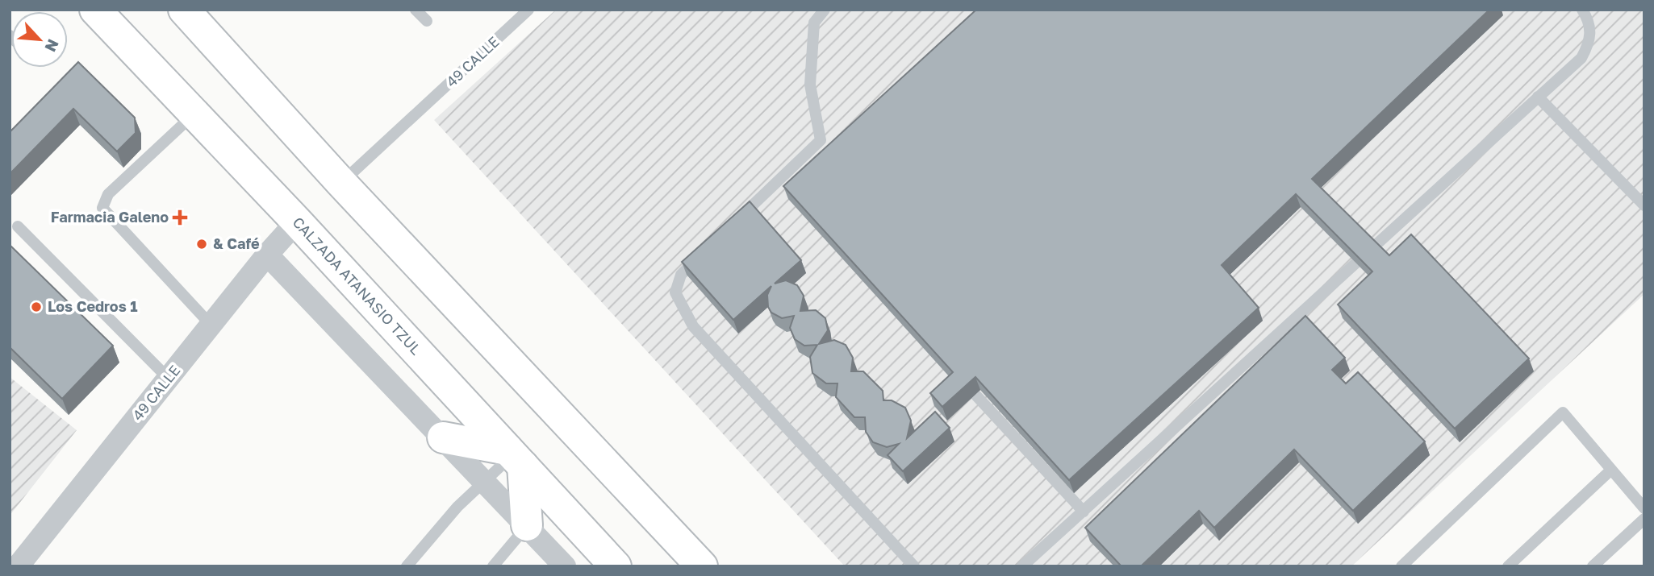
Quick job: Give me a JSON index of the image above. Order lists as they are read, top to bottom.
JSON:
{
  "streets": {
    "main road": ["CALZADA ATANASIO TZUL"],
    "street": ["49 CALLE"]
  },
  "crossings": [
    ["49 CALLE", "CALZADA ATANASIO TZUL"]
  ],
  "places": {
    "health": ["Farmacia Galeno"],
    "other": ["& Café", "Los Cedros 1"]
  },
  "north": "bottom right"
}
